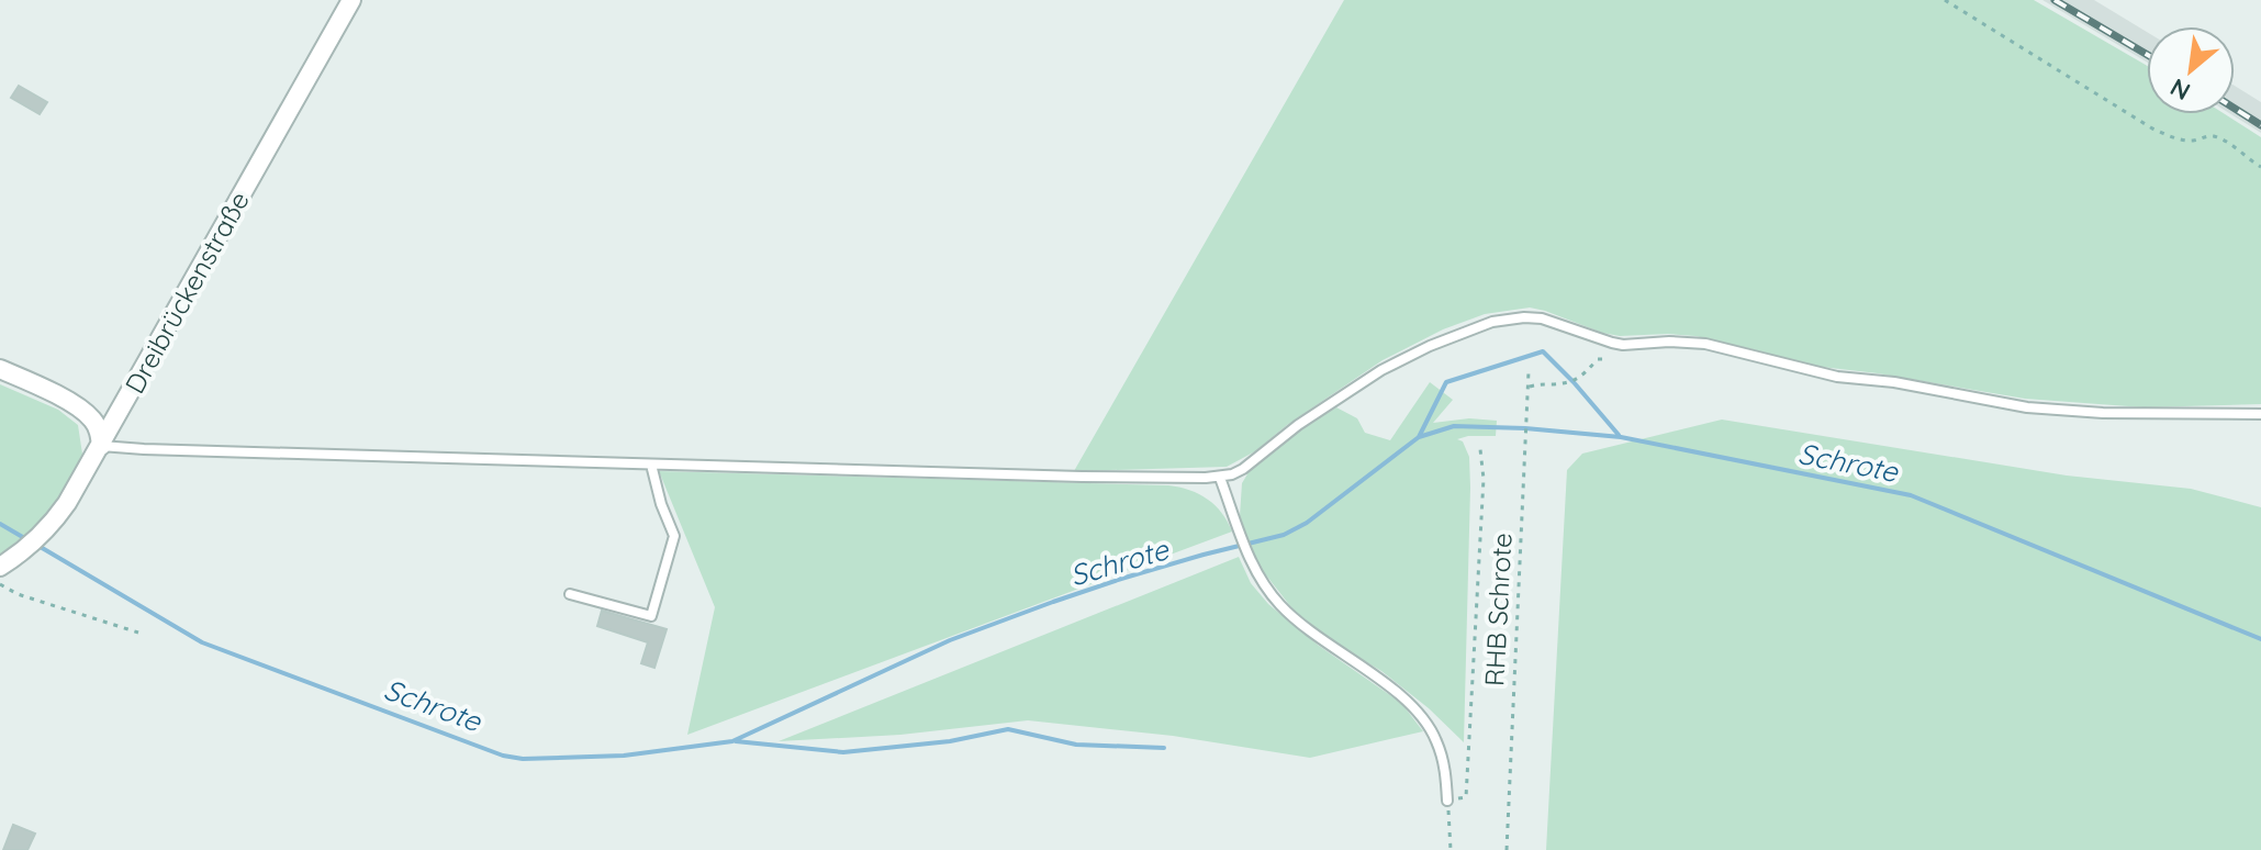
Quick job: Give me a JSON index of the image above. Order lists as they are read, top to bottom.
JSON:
{
  "streets": {
    "street": ["Dreibrückenstraße"],
    "path": ["RHB Schrote"]
  },
  "water": ["Schrote"],
  "north": "bottom left"
}
